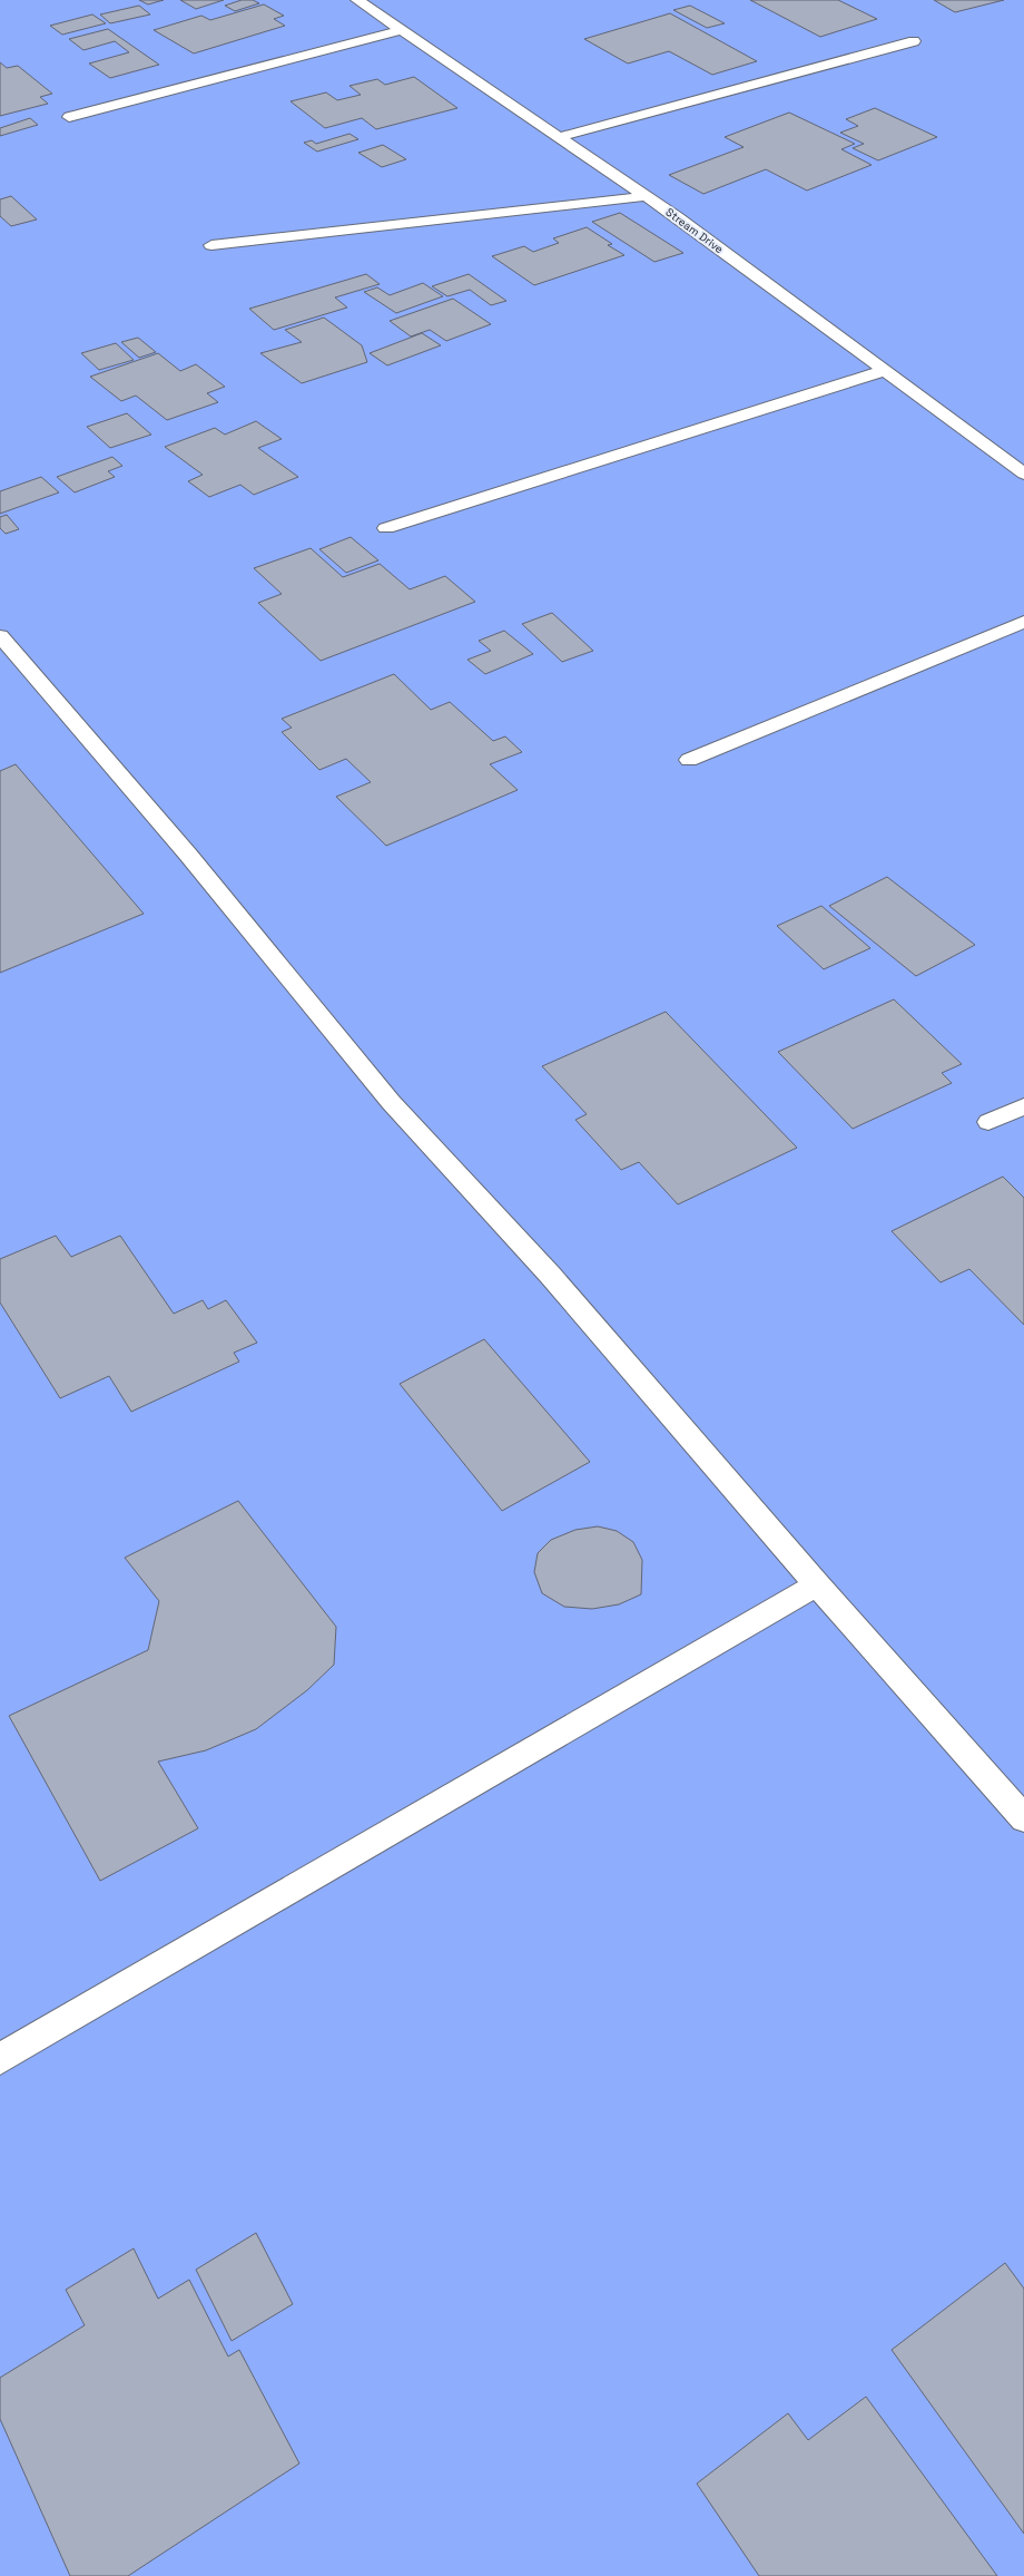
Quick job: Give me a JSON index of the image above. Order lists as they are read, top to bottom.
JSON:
{
  "streets": {
    "street": ["Stream Drive"]
  }
}
